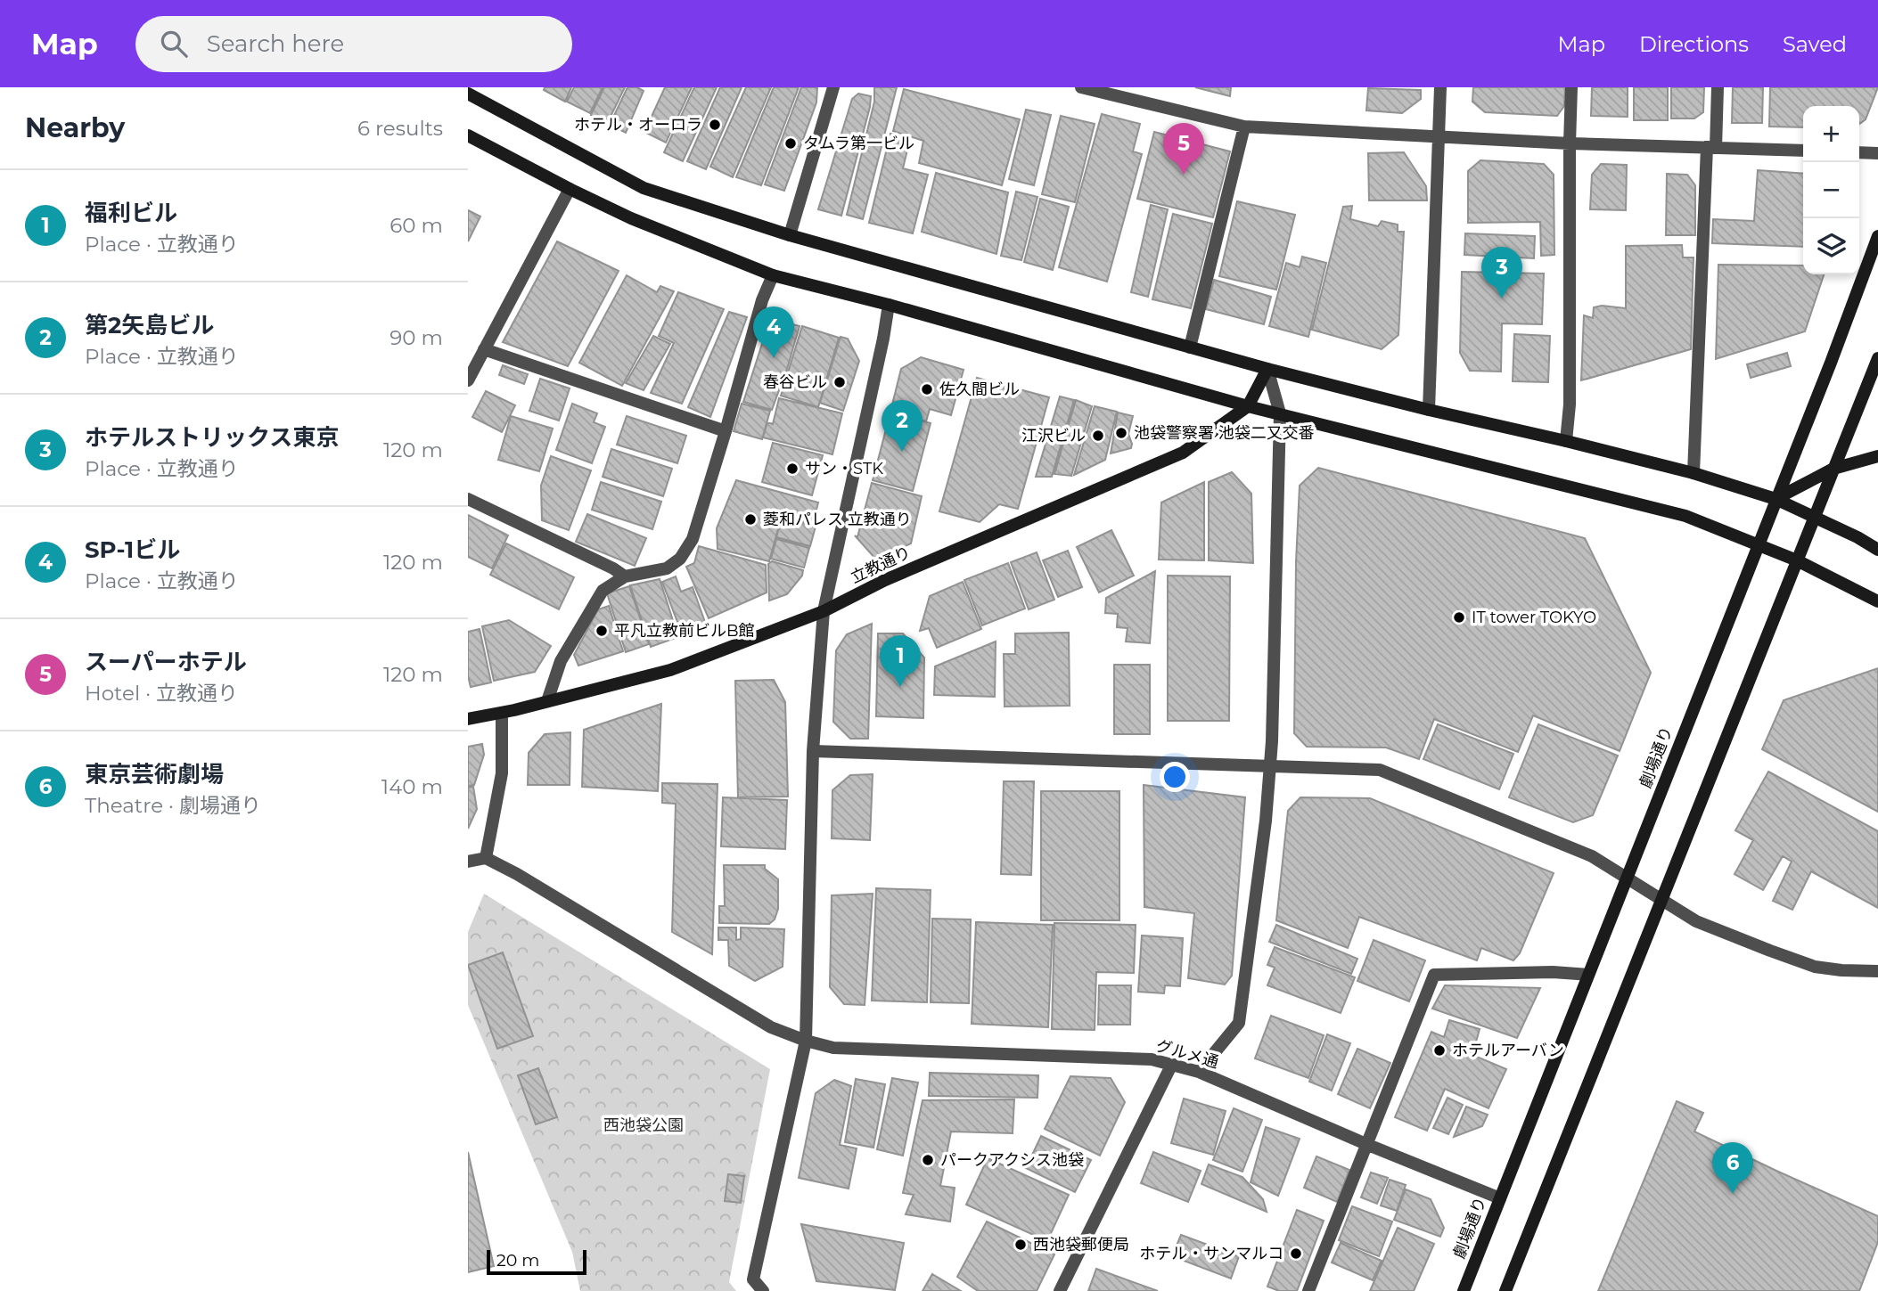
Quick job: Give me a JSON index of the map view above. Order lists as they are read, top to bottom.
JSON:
{
  "streets": {
    "street": ["立教通り", "劇場通り", "グルメ通"]
  },
  "crossings": [
    ["劇場通り", "グルメ通"]
  ],
  "parks": ["西池袋公園"],
  "places": [
    "ホテル・オーロラ",
    "タムラ第一ビル",
    "春谷ビル",
    "佐久間ビル",
    "池袋警察署 池袋二又交番",
    "江沢ビル",
    "サン・STK",
    "菱和パレス 立教通り",
    "IT tower TOKYO",
    "平凡立教前ビルB館",
    "ホテルアーバン",
    "パークアクシス池袋",
    "西池袋郵便局",
    "ホテル・サンマルコ"
  ],
  "scale_bar": "20 m",
  "page": {
    "header": "Map",
    "search": "Search here",
    "nav": ["Map", "Directions", "Saved"],
    "heading": ["Nearby", "6 results"],
    "map_buttons": ["+", "−"],
    "pins": [
      "5",
      "3",
      "4",
      "2",
      "1",
      "6"
    ],
    "list": [
      {
        "mark": "1",
        "name": "福利ビル",
        "note": "Place · 立教通り",
        "value": "60 m"
      },
      {
        "mark": "2",
        "name": "第2矢島ビル",
        "note": "Place · 立教通り",
        "value": "90 m"
      },
      {
        "mark": "3",
        "name": "ホテルストリックス東京",
        "note": "Place · 立教通り",
        "value": "120 m"
      },
      {
        "mark": "4",
        "name": "SP-1ビル",
        "note": "Place · 立教通り",
        "value": "120 m"
      },
      {
        "mark": "5",
        "name": "スーパーホテル",
        "note": "Hotel · 立教通り",
        "value": "120 m"
      },
      {
        "mark": "6",
        "name": "東京芸術劇場",
        "note": "Theatre · 劇場通り",
        "value": "140 m"
      }
    ],
    "scale": "20 m"
  }
}
